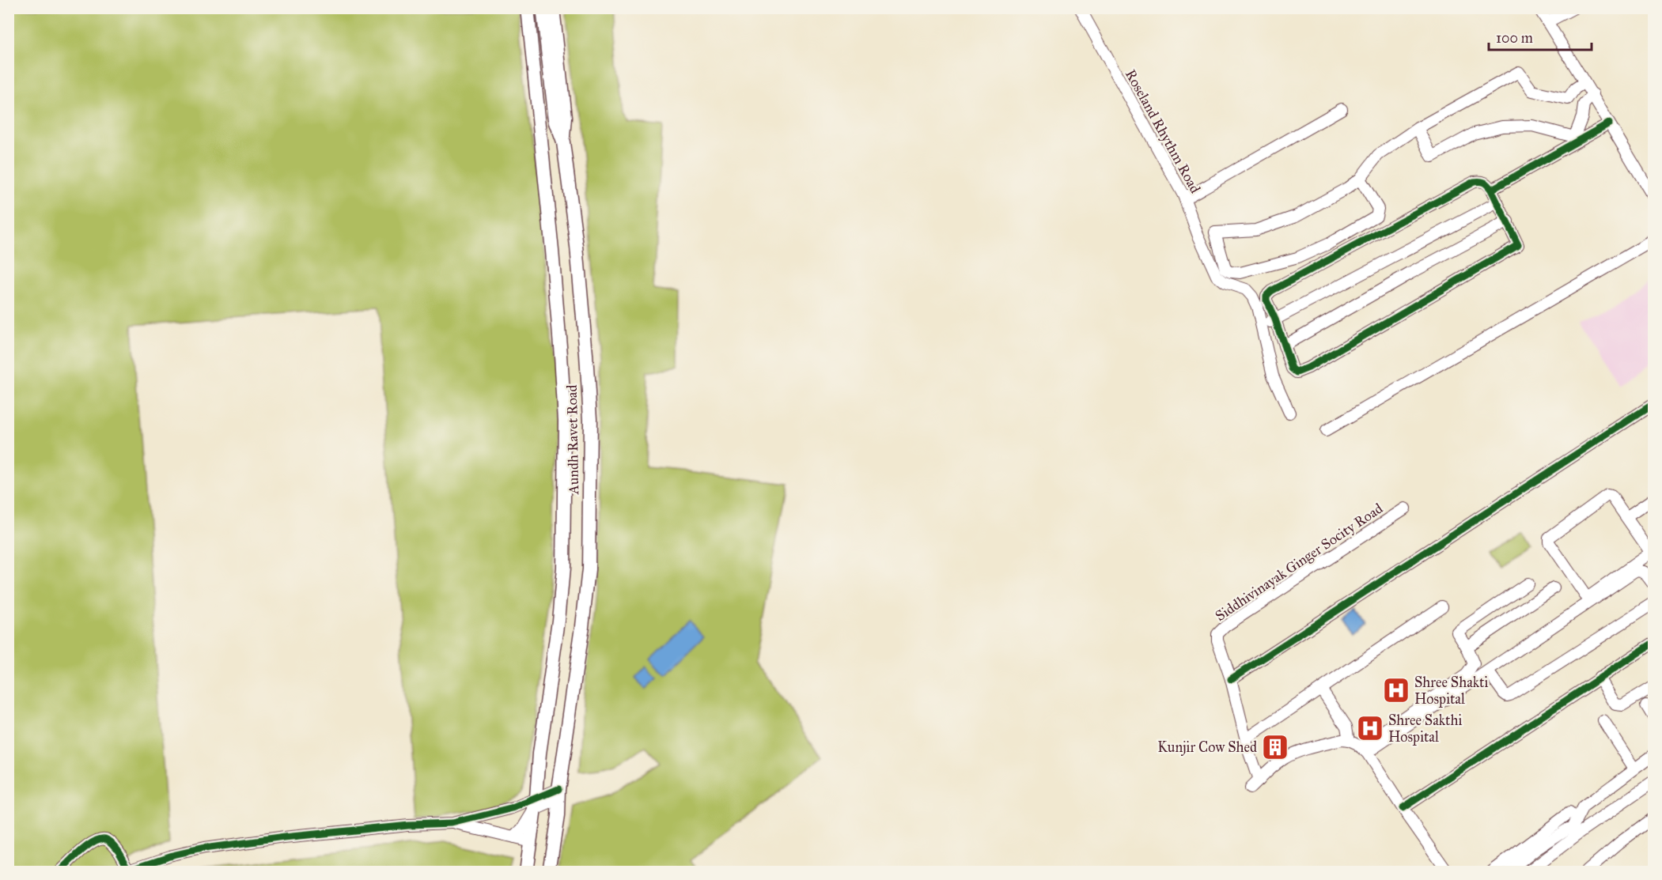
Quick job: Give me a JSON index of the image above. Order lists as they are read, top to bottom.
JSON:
{
  "streets": {
    "main road": ["Aundh Ravet Road"],
    "street": ["Roseland Rhythm Road", "Siddhivinayak Ginger Socity Road"]
  },
  "places": {
    "hospital": ["Shree Shakti Hospital", "Shree Sakthi Hospital"],
    "building": ["Kunjir Cow Shed"]
  },
  "scale_bar": "100 m"
}
